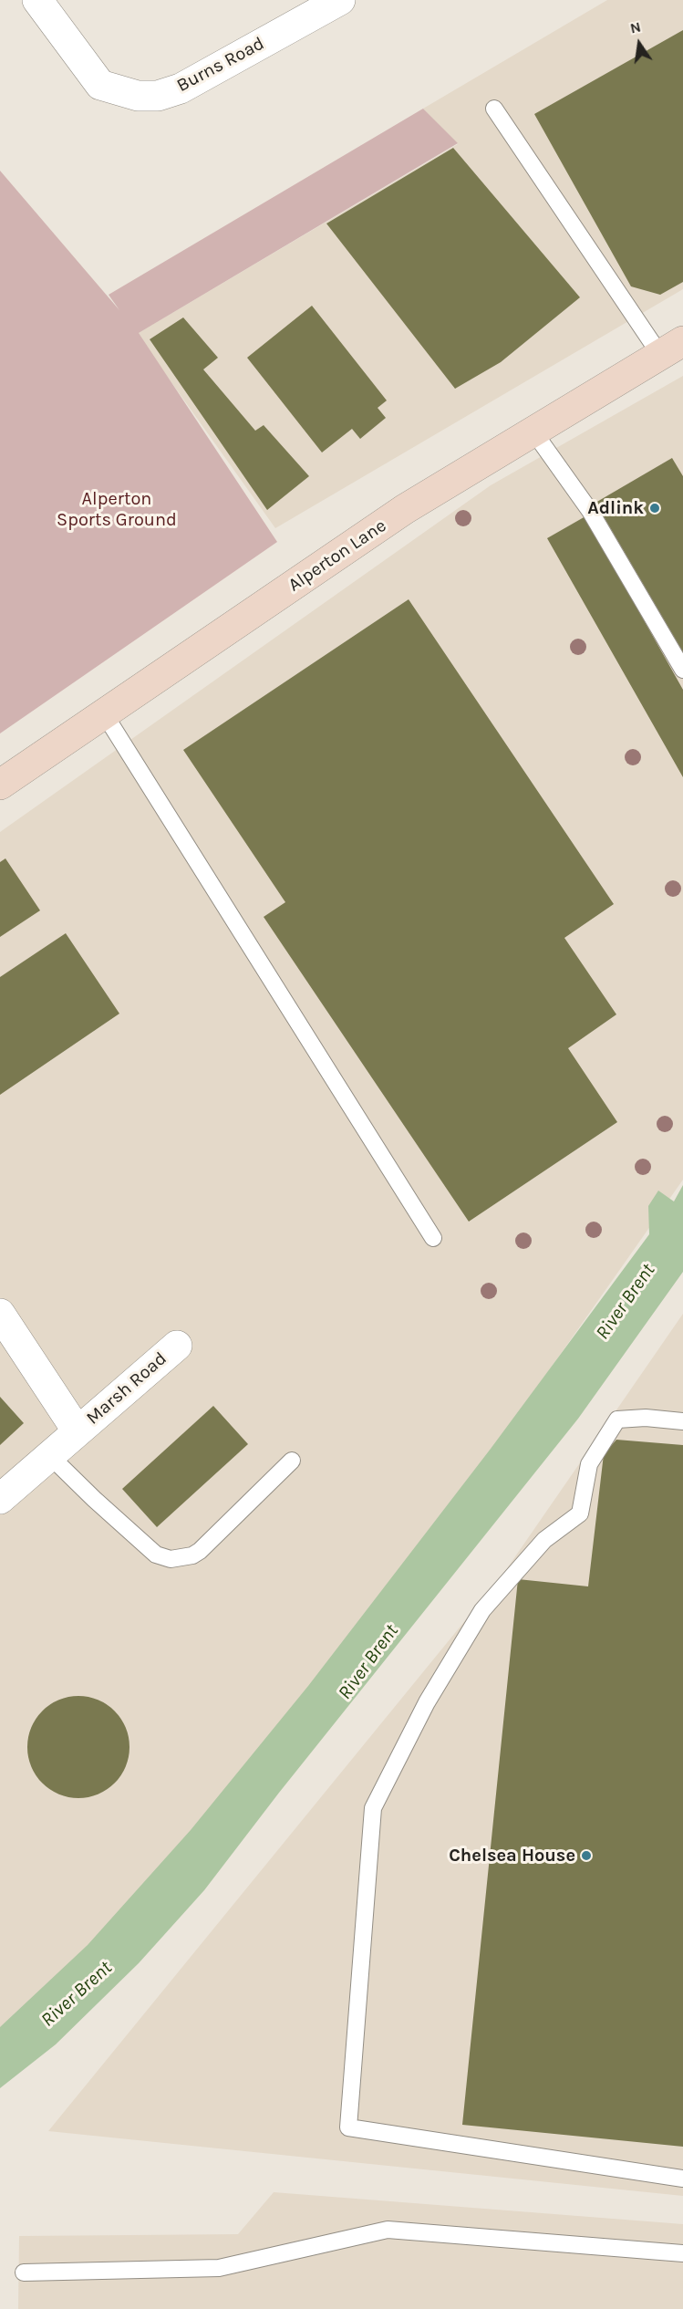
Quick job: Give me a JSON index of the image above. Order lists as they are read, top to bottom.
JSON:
{
  "streets": {
    "main road": ["Alperton Lane"],
    "street": ["Burns Road", "Marsh Road"]
  },
  "water": ["River Brent"],
  "parks": ["Alperton Sports Ground"],
  "places": ["Adlink", "Chelsea House"],
  "north": "top"
}
